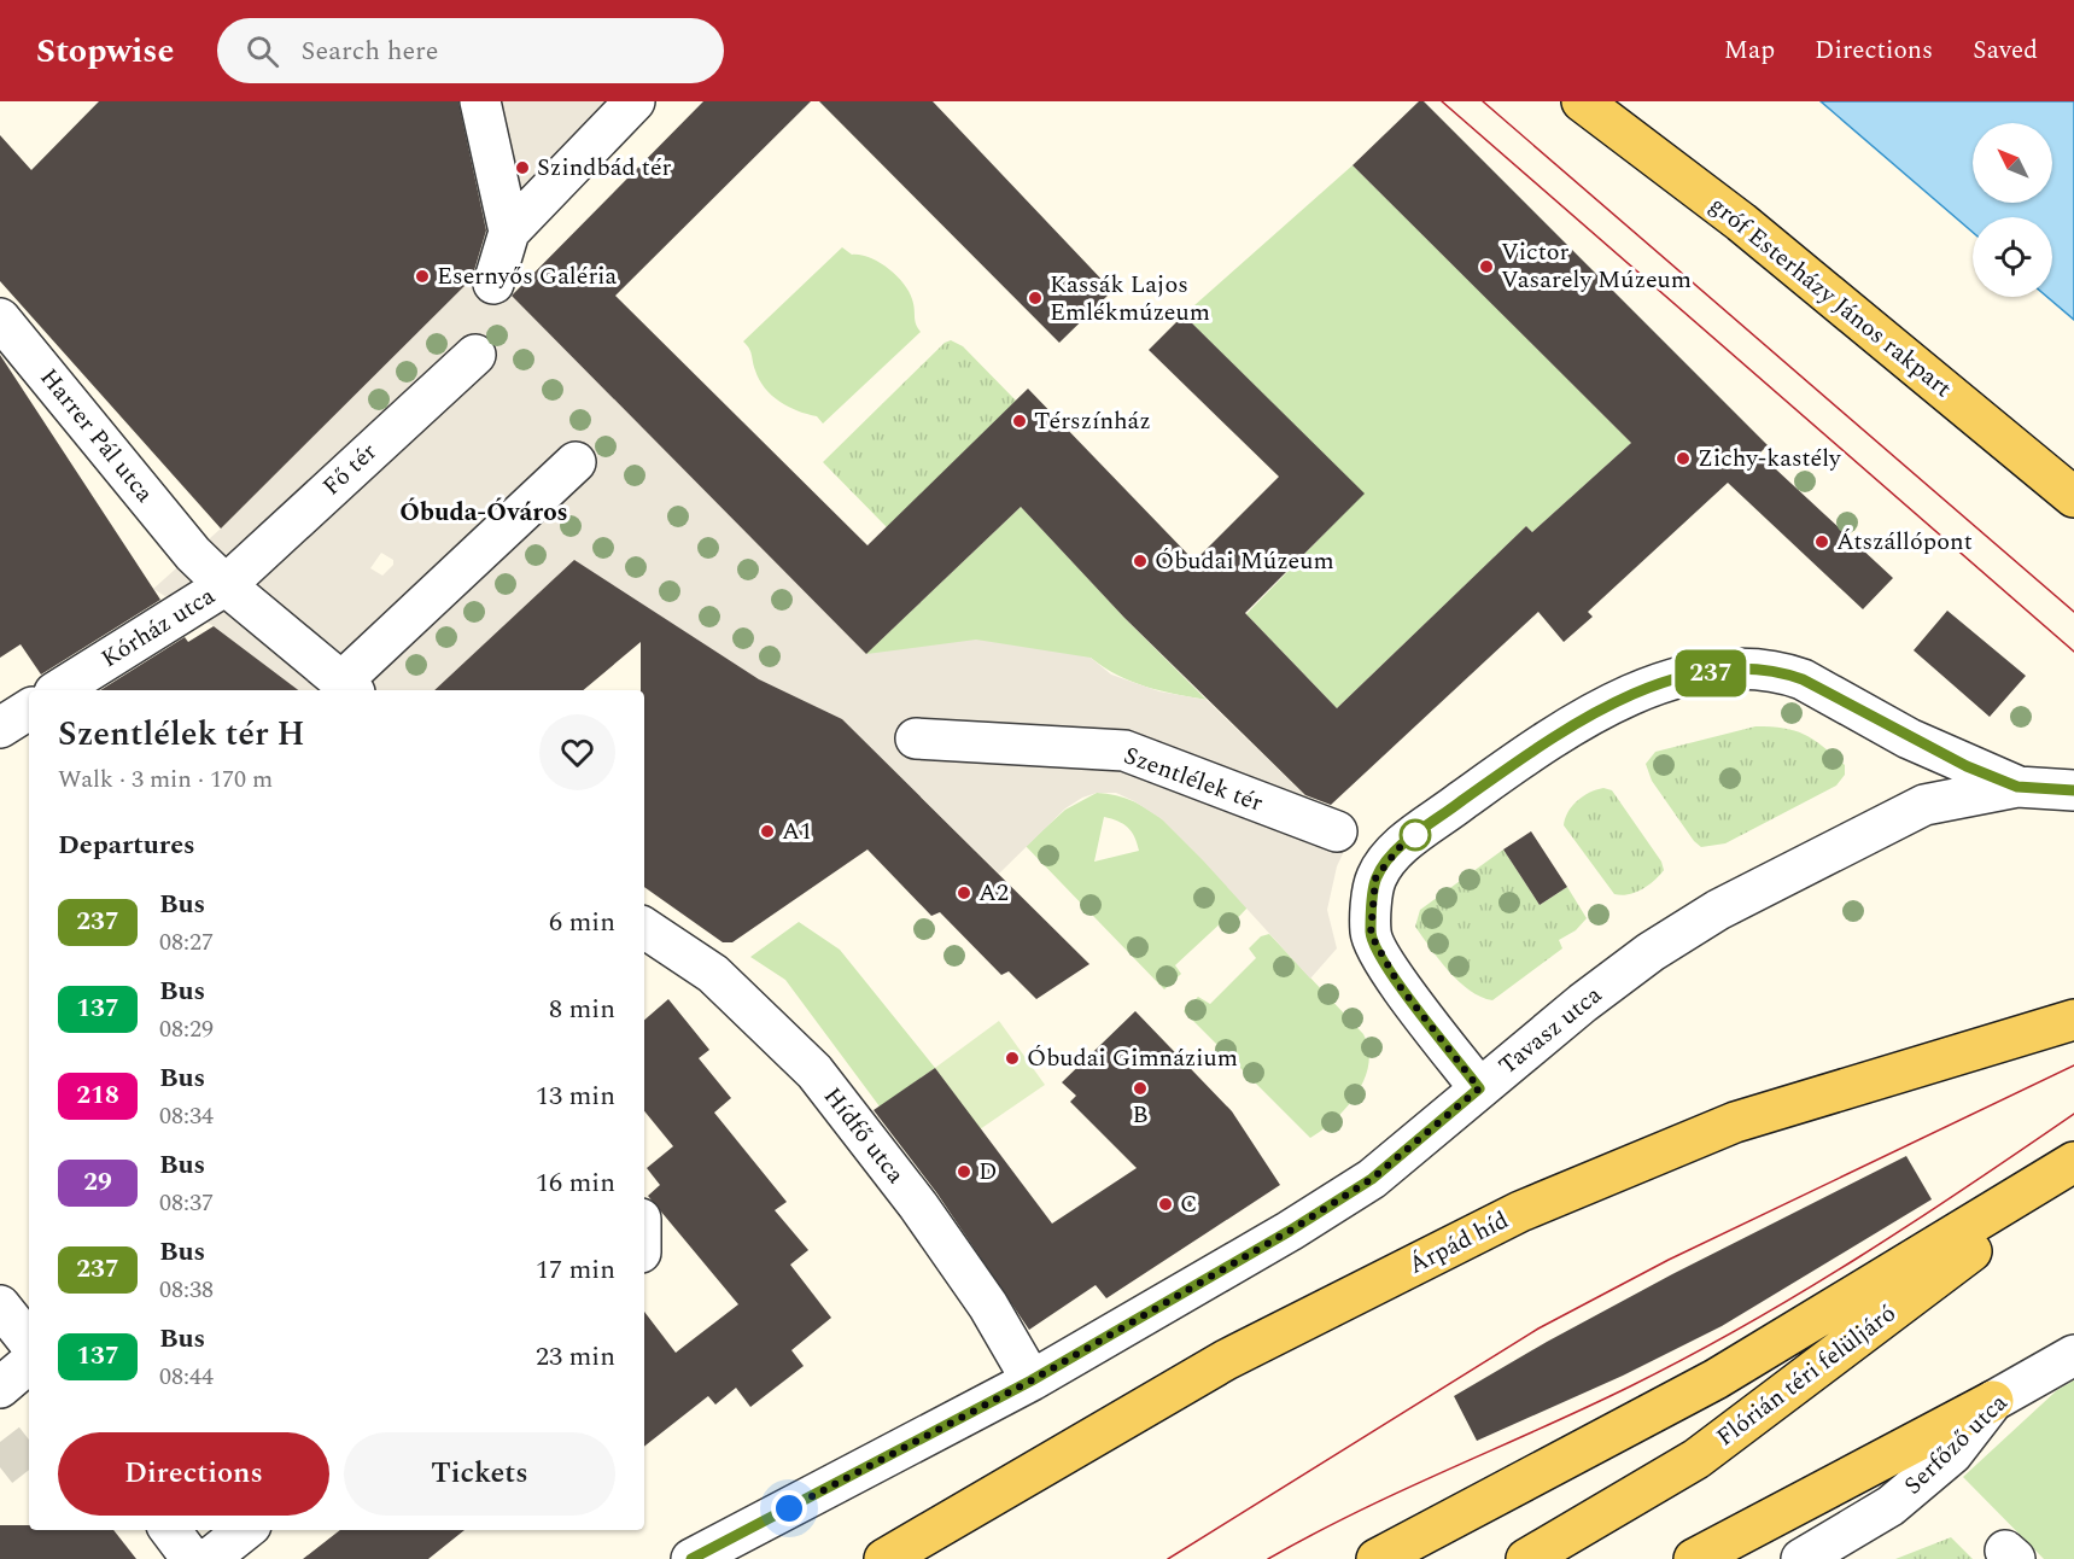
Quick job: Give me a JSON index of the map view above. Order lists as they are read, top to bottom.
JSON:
{
  "streets": {
    "main road": ["gróf Esterházy János rakpart", "Árpád híd", "Flórián téri felüljáró"],
    "street": [
      "Harrer Pál utca",
      "Fő tér",
      "Kórház utca",
      "Szentlélek tér",
      "Tavasz utca",
      "Hídfő utca",
      "Serfőző utca"
    ]
  },
  "crossings": [
    ["Harrer Pál utca", "Fő tér"],
    ["Harrer Pál utca", "Kórház utca"],
    ["Fő tér", "Kórház utca"],
    ["Tavasz utca", "Hídfő utca"]
  ],
  "districts": ["Óbuda-Óváros"],
  "places": [
    "Szindbád tér",
    "Victor Vasarely Múzeum",
    "Esernyős Galéria",
    "Kassák Lajos Emlékmúzeum",
    "Térszínház",
    "Zichy-kastély",
    "Átszállópont",
    "Óbudai Múzeum",
    "A1",
    "A2",
    "Óbudai Gimnázium",
    "B",
    "D",
    "C"
  ],
  "lines": ["bus line 237"],
  "north": "top left",
  "page": {
    "header": "Stopwise",
    "search": "Search here",
    "nav": ["Map", "Directions", "Saved"],
    "on_map": "237",
    "heading": [
      ["Szentlélek tér H", "Walk · 3 min · 170 m"],
      "Departures"
    ],
    "list": [
      {
        "mark": "237",
        "name": "Bus",
        "note": "08:27",
        "value": "6 min"
      },
      {
        "mark": "137",
        "name": "Bus",
        "note": "08:29",
        "value": "8 min"
      },
      {
        "mark": "218",
        "name": "Bus",
        "note": "08:34",
        "value": "13 min"
      },
      {
        "mark": "29",
        "name": "Bus",
        "note": "08:37",
        "value": "16 min"
      },
      {
        "mark": "237",
        "name": "Bus",
        "note": "08:38",
        "value": "17 min"
      },
      {
        "mark": "137",
        "name": "Bus",
        "note": "08:44",
        "value": "23 min"
      }
    ],
    "buttons": ["Directions", "Tickets"]
  }
}
